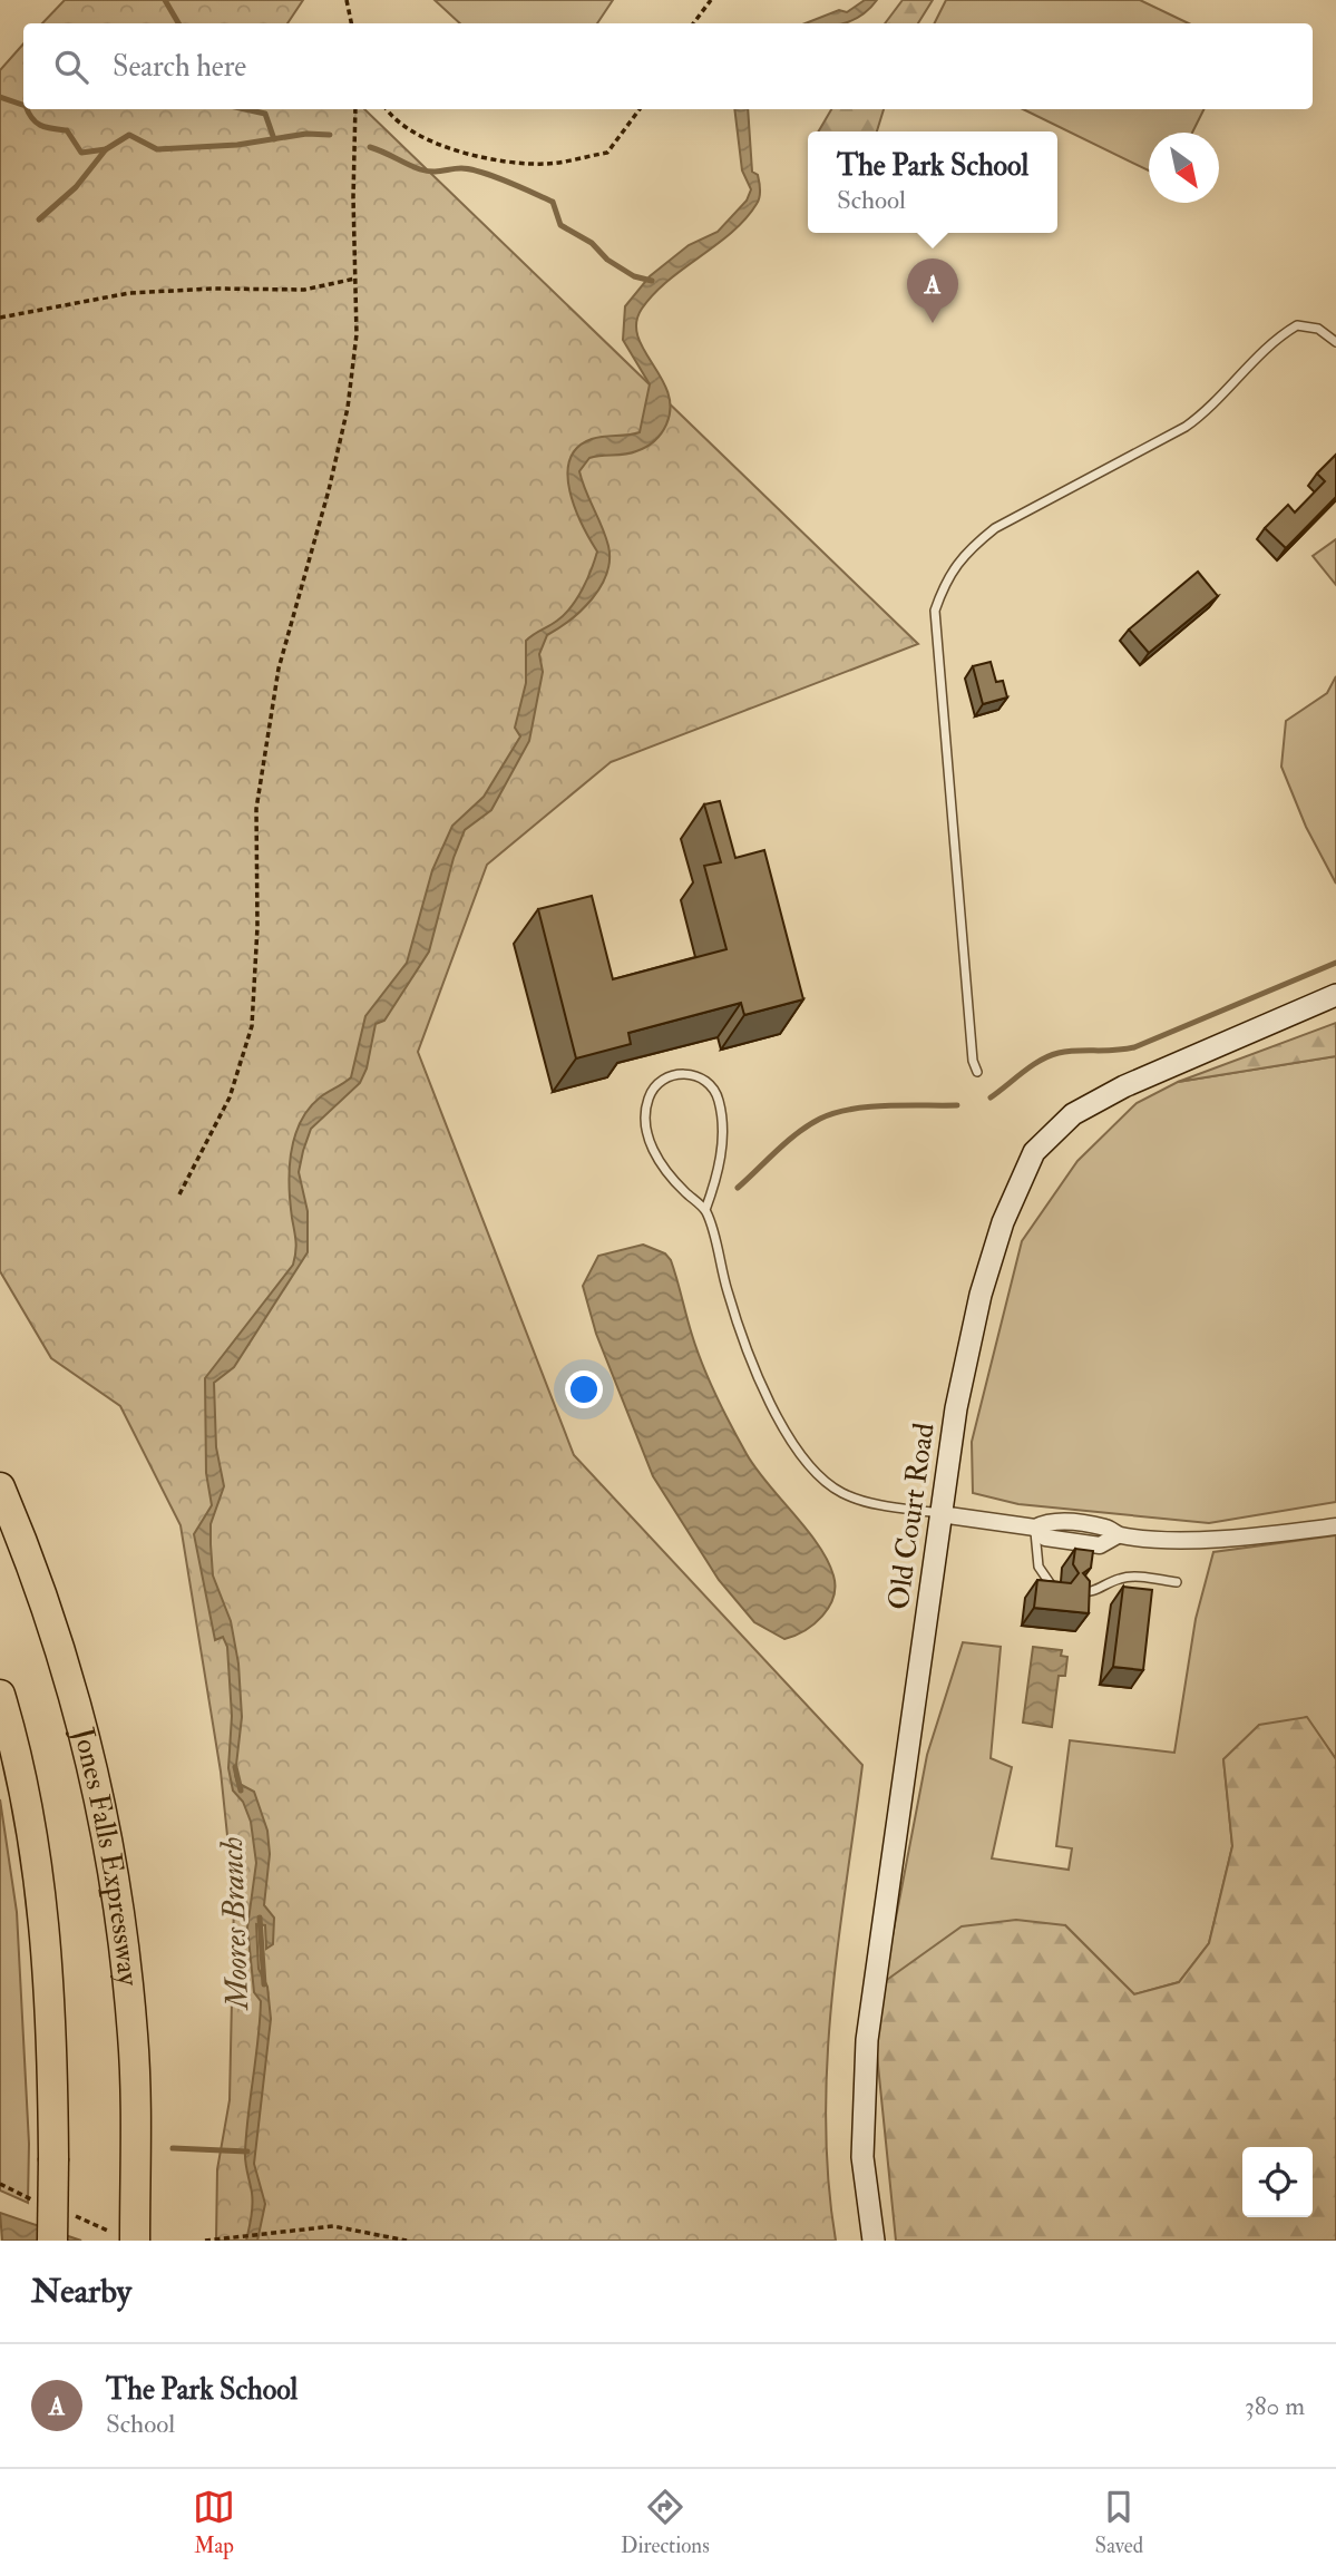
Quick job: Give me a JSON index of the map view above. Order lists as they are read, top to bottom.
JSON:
{
  "streets": {
    "highway": ["Jones Falls Expressway"],
    "main road": ["Old Court Road"]
  },
  "water": ["Moores Branch"],
  "north": "bottom right",
  "page": {
    "search": "Search here",
    "popup": ["The Park School", "School"],
    "pins": "A",
    "heading": "Nearby",
    "list": [
      {
        "mark": "A",
        "name": "The Park School",
        "note": "School",
        "value": "380 m"
      }
    ],
    "nav": ["Map", "Directions", "Saved"]
  }
}
